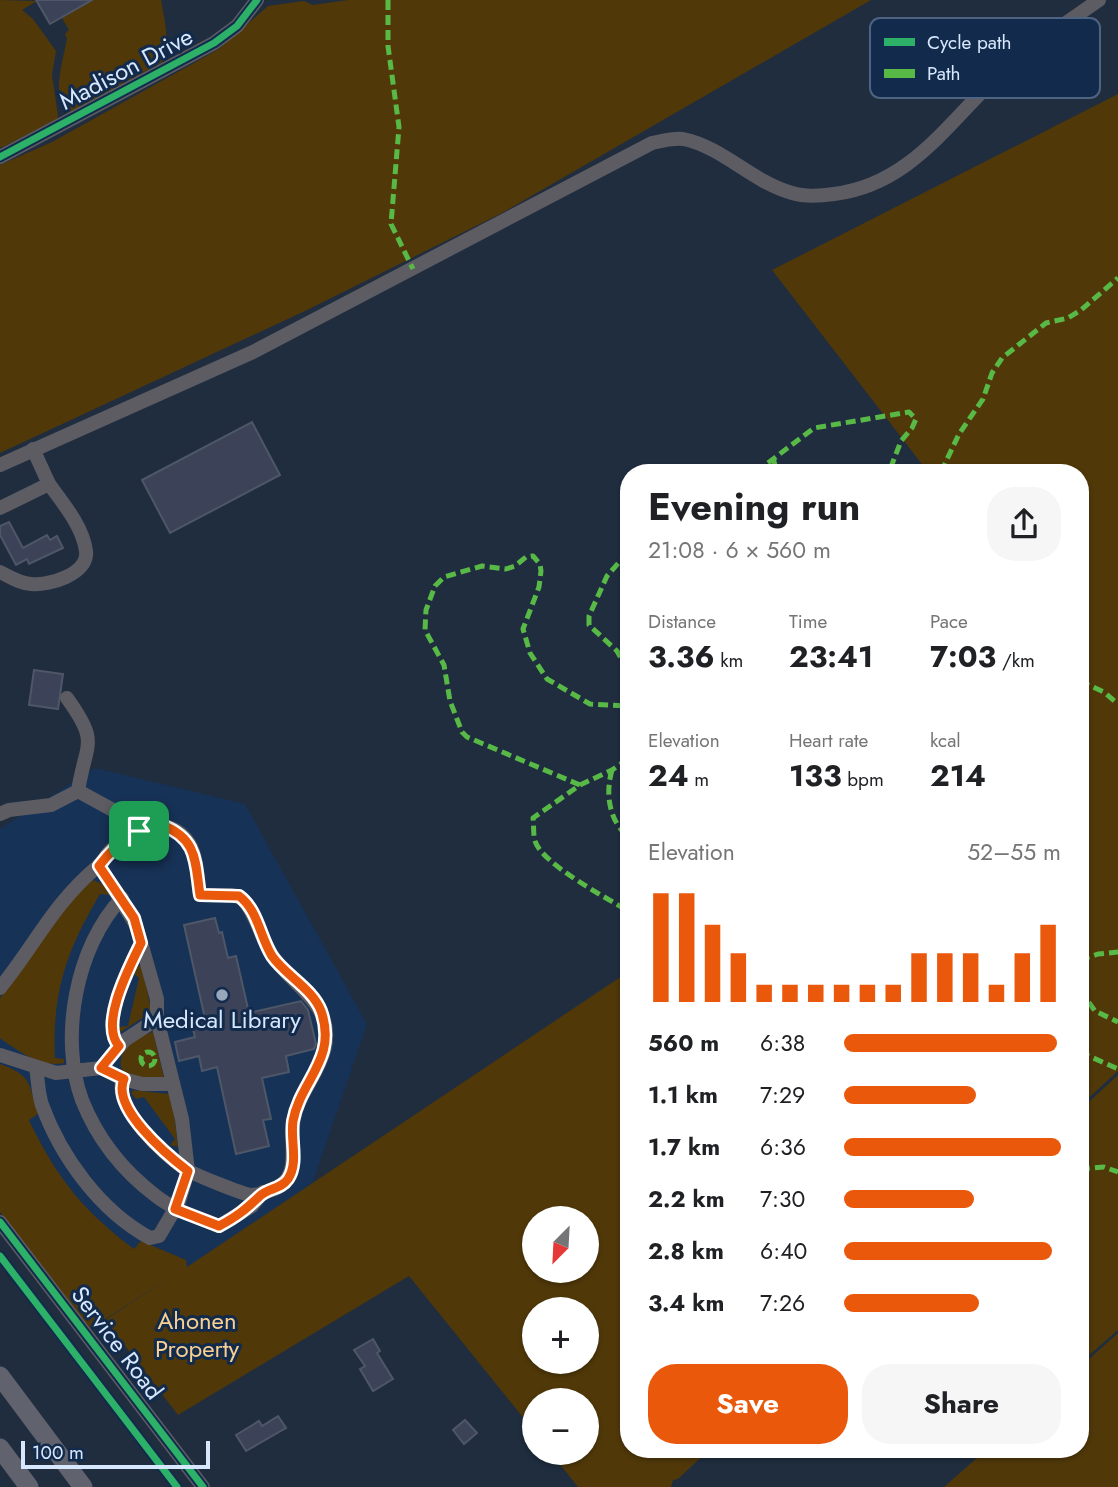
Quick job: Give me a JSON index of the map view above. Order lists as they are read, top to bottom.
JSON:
{
  "streets": {
    "street": ["Madison Drive", "Service Road"]
  },
  "parks": ["Ahonen Property"],
  "places": ["Medical Library"],
  "legend": ["Cycle path", "Path"],
  "scale_bar": "100 m",
  "north": "bottom left",
  "page": {
    "heading": ["Evening run", "21:08 · 6 × 560 m"],
    "stats": [
      ["Distance", "3.36 km"],
      ["Time", "23:41"],
      ["Pace", "7:03 /km"],
      ["Elevation", "24 m"],
      ["Heart rate", "133 bpm"],
      ["kcal", "214"]
    ],
    "chart": ["Elevation", "52–55 m"],
    "list": [
      {
        "name": "560 m",
        "note": "6:38"
      },
      {
        "name": "1.1 km",
        "note": "7:29"
      },
      {
        "name": "1.7 km",
        "note": "6:36"
      },
      {
        "name": "2.2 km",
        "note": "7:30"
      },
      {
        "name": "2.8 km",
        "note": "6:40"
      },
      {
        "name": "3.4 km",
        "note": "7:26"
      }
    ],
    "map_buttons": ["+", "−"],
    "buttons": ["Save", "Share"],
    "scale": "100 m"
  }
}
